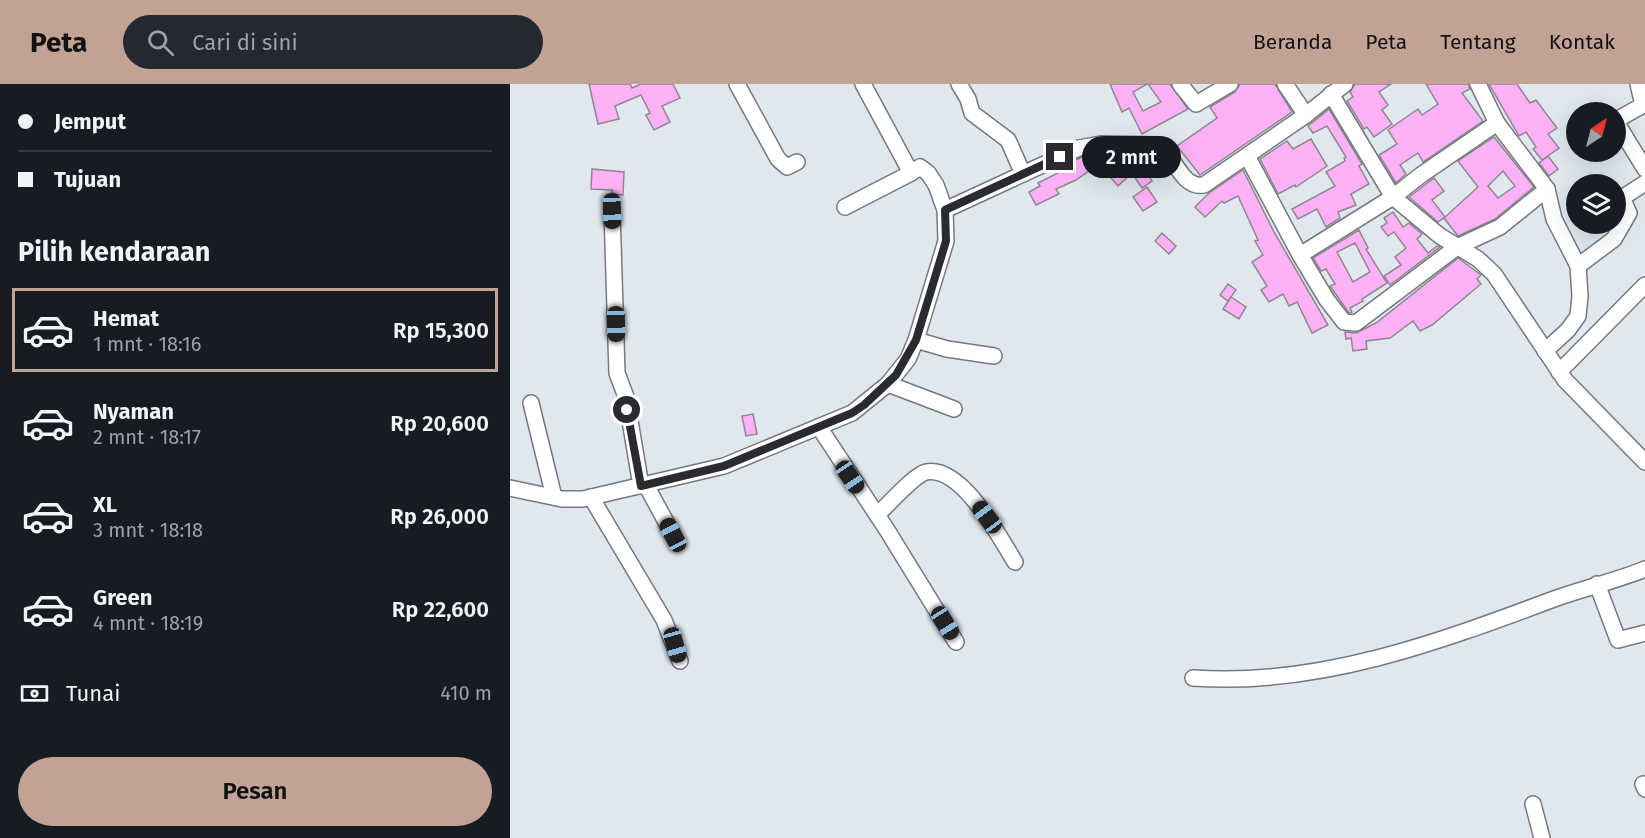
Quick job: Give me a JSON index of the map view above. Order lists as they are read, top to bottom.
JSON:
{
  "north": "top right",
  "page": {
    "header": "Peta",
    "search": "Cari di sini",
    "nav": [
      "Beranda",
      "Peta",
      "Tentang",
      "Kontak"
    ],
    "banner": ["Jemput", "Tujuan"],
    "bubble": "2 mnt",
    "heading": "Pilih kendaraan",
    "list": [
      {
        "name": "Hemat",
        "note": "1 mnt · 18:16",
        "value": "Rp 15,300"
      },
      {
        "name": "Nyaman",
        "note": "2 mnt · 18:17",
        "value": "Rp 20,600"
      },
      {
        "name": "XL",
        "note": "3 mnt · 18:18",
        "value": "Rp 26,000"
      },
      {
        "name": "Green",
        "note": "4 mnt · 18:19",
        "value": "Rp 22,600"
      }
    ],
    "pay": ["Tunai", "410 m"],
    "buttons": "Pesan"
  }
}
